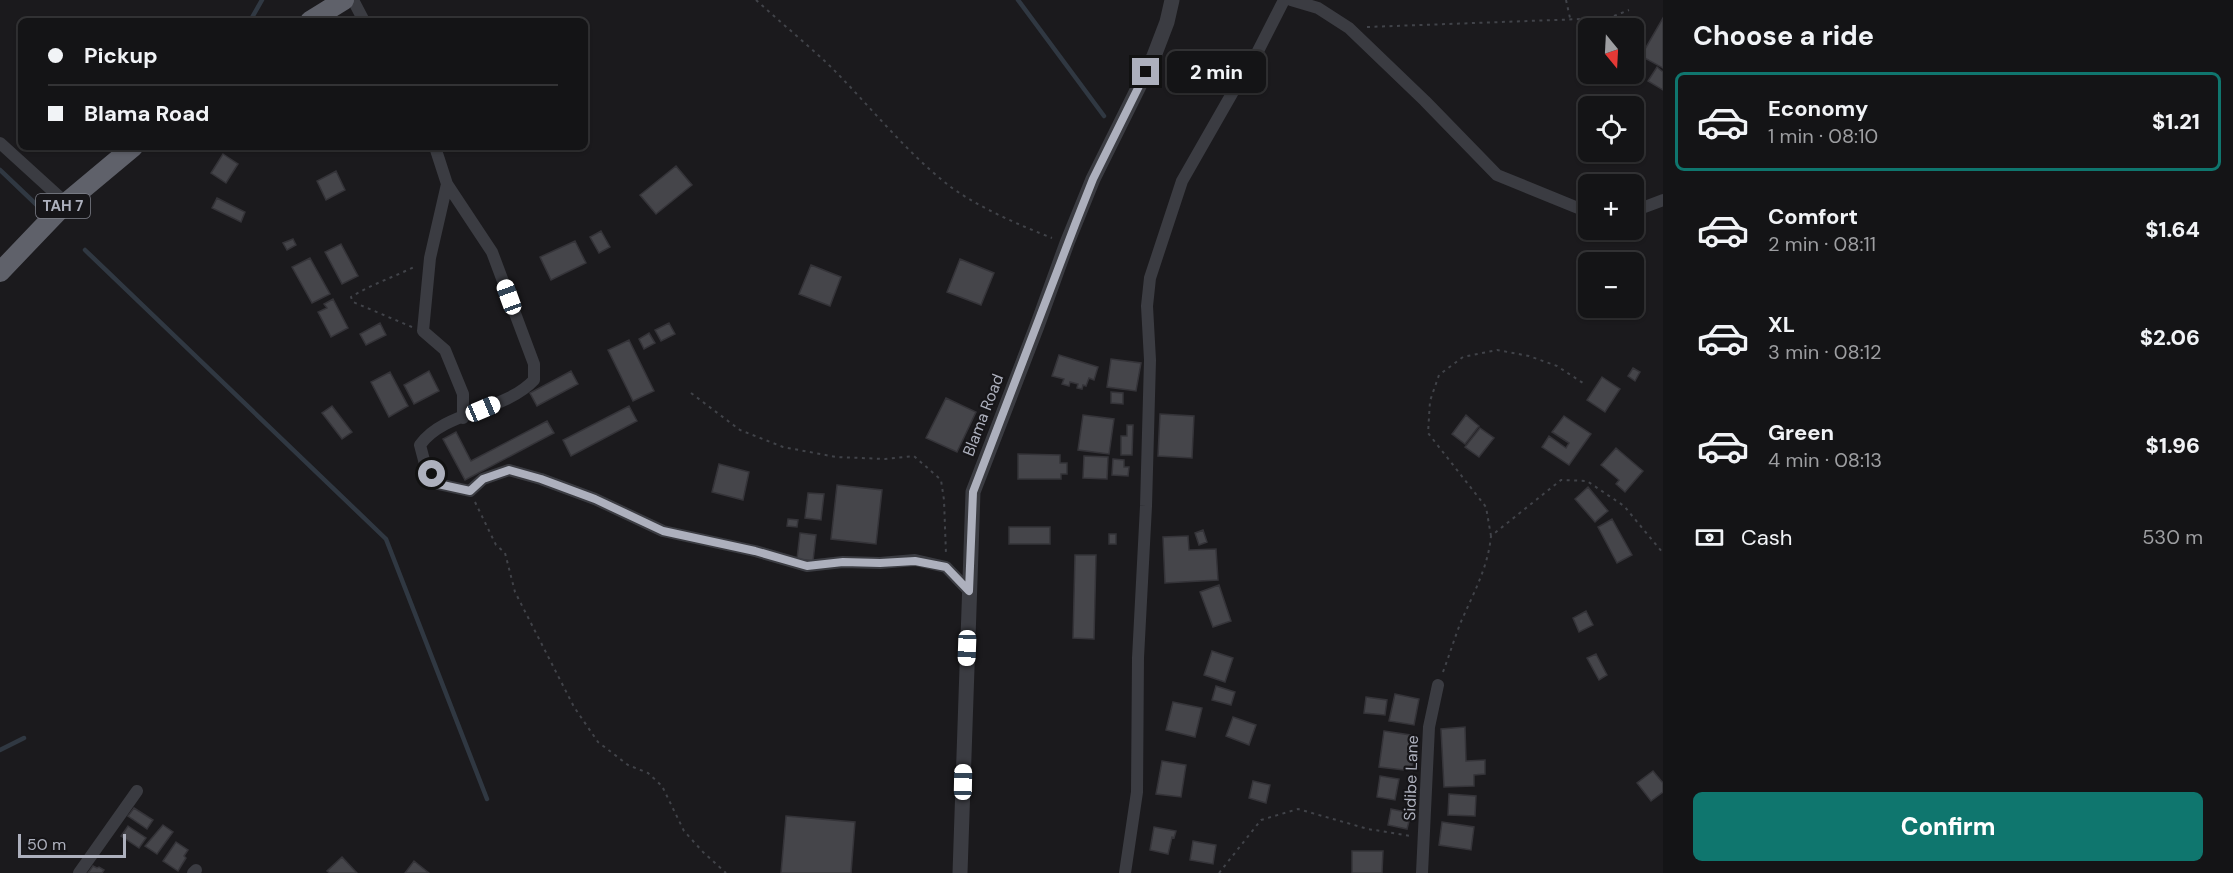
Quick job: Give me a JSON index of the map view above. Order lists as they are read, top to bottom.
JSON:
{
  "streets": {
    "highway": ["TAH 7"],
    "street": ["Blama Road", "Sidibe Lane"]
  },
  "scale_bar": "50 m",
  "north": "bottom",
  "page": {
    "heading": "Choose a ride",
    "map_buttons": ["+", "−"],
    "banner": ["Pickup", "Blama Road"],
    "bubble": "2 min",
    "list": [
      {
        "name": "Economy",
        "note": "1 min · 08:10",
        "value": "$1.21"
      },
      {
        "name": "Comfort",
        "note": "2 min · 08:11",
        "value": "$1.64"
      },
      {
        "name": "XL",
        "note": "3 min · 08:12",
        "value": "$2.06"
      },
      {
        "name": "Green",
        "note": "4 min · 08:13",
        "value": "$1.96"
      }
    ],
    "pay": ["Cash", "530 m"],
    "buttons": "Confirm",
    "scale": "50 m"
  }
}
